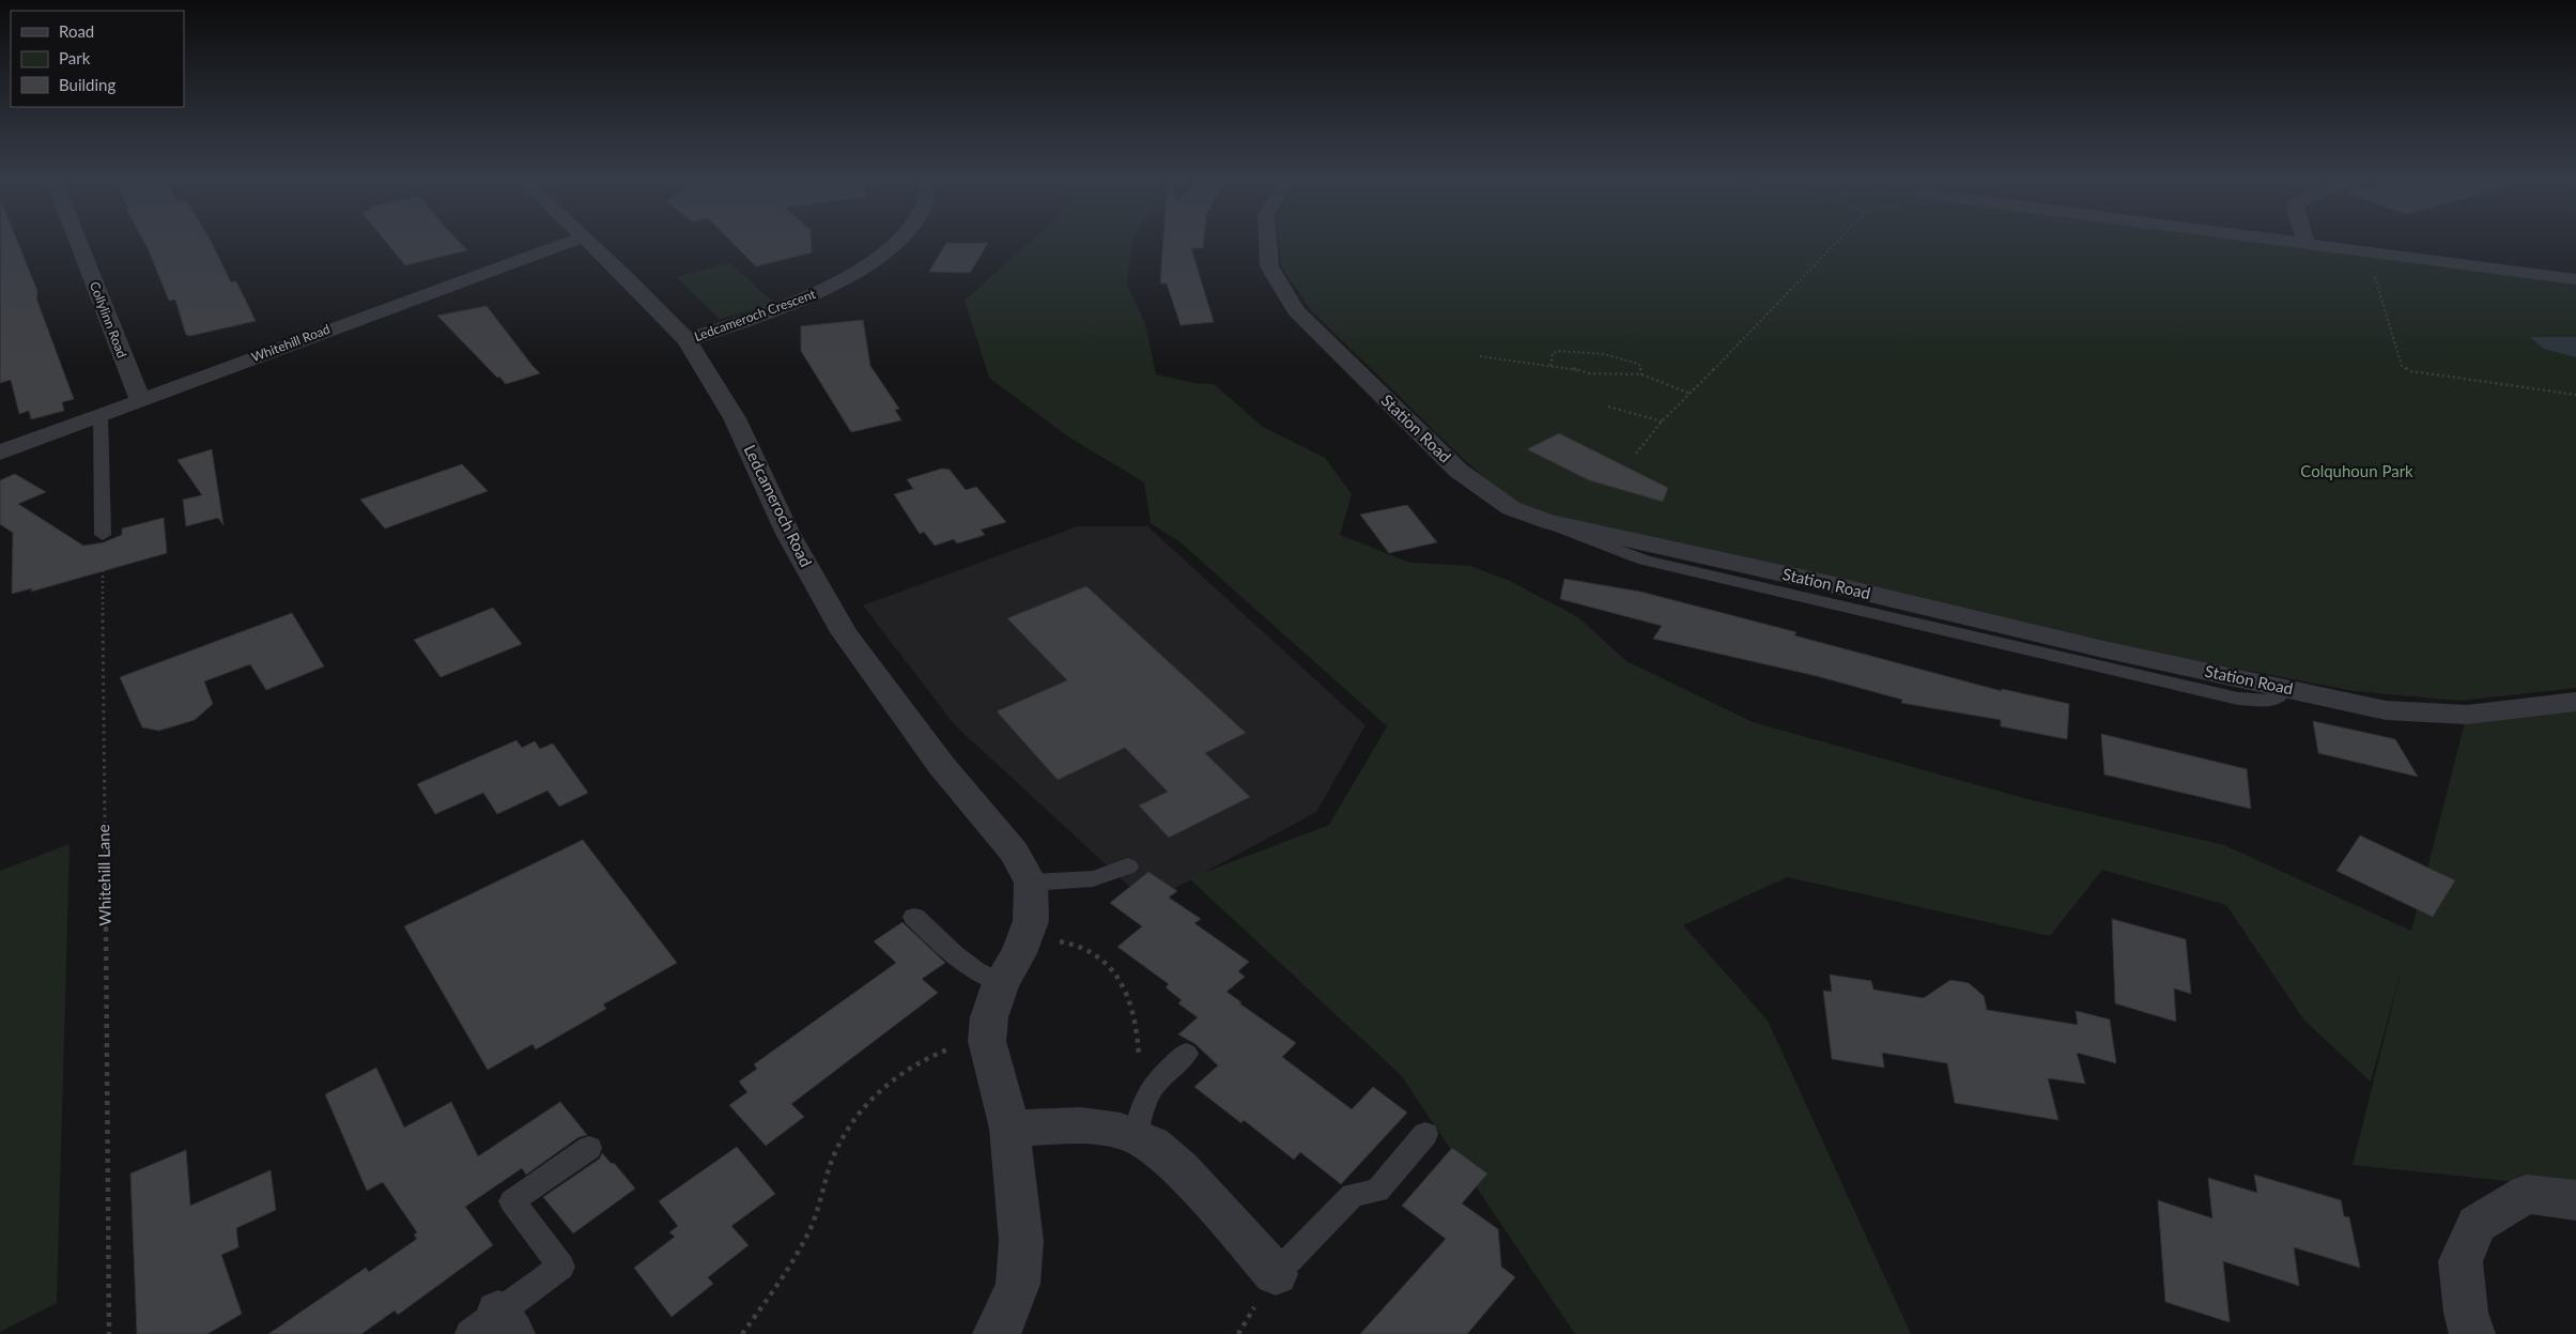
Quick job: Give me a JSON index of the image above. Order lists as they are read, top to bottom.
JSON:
{
  "streets": {
    "street": [
      "Ledcameroch Crescent",
      "Collylinn Road",
      "Whitehill Road",
      "Station Road",
      "Ledcameroch Road"
    ],
    "path": ["Whitehill Lane"]
  },
  "crossings": [
    ["Ledcameroch Crescent", "Ledcameroch Road"],
    ["Collylinn Road", "Whitehill Road"]
  ],
  "parks": ["Colquhoun Park"],
  "legend": ["Road", "Park", "Building"]
}
